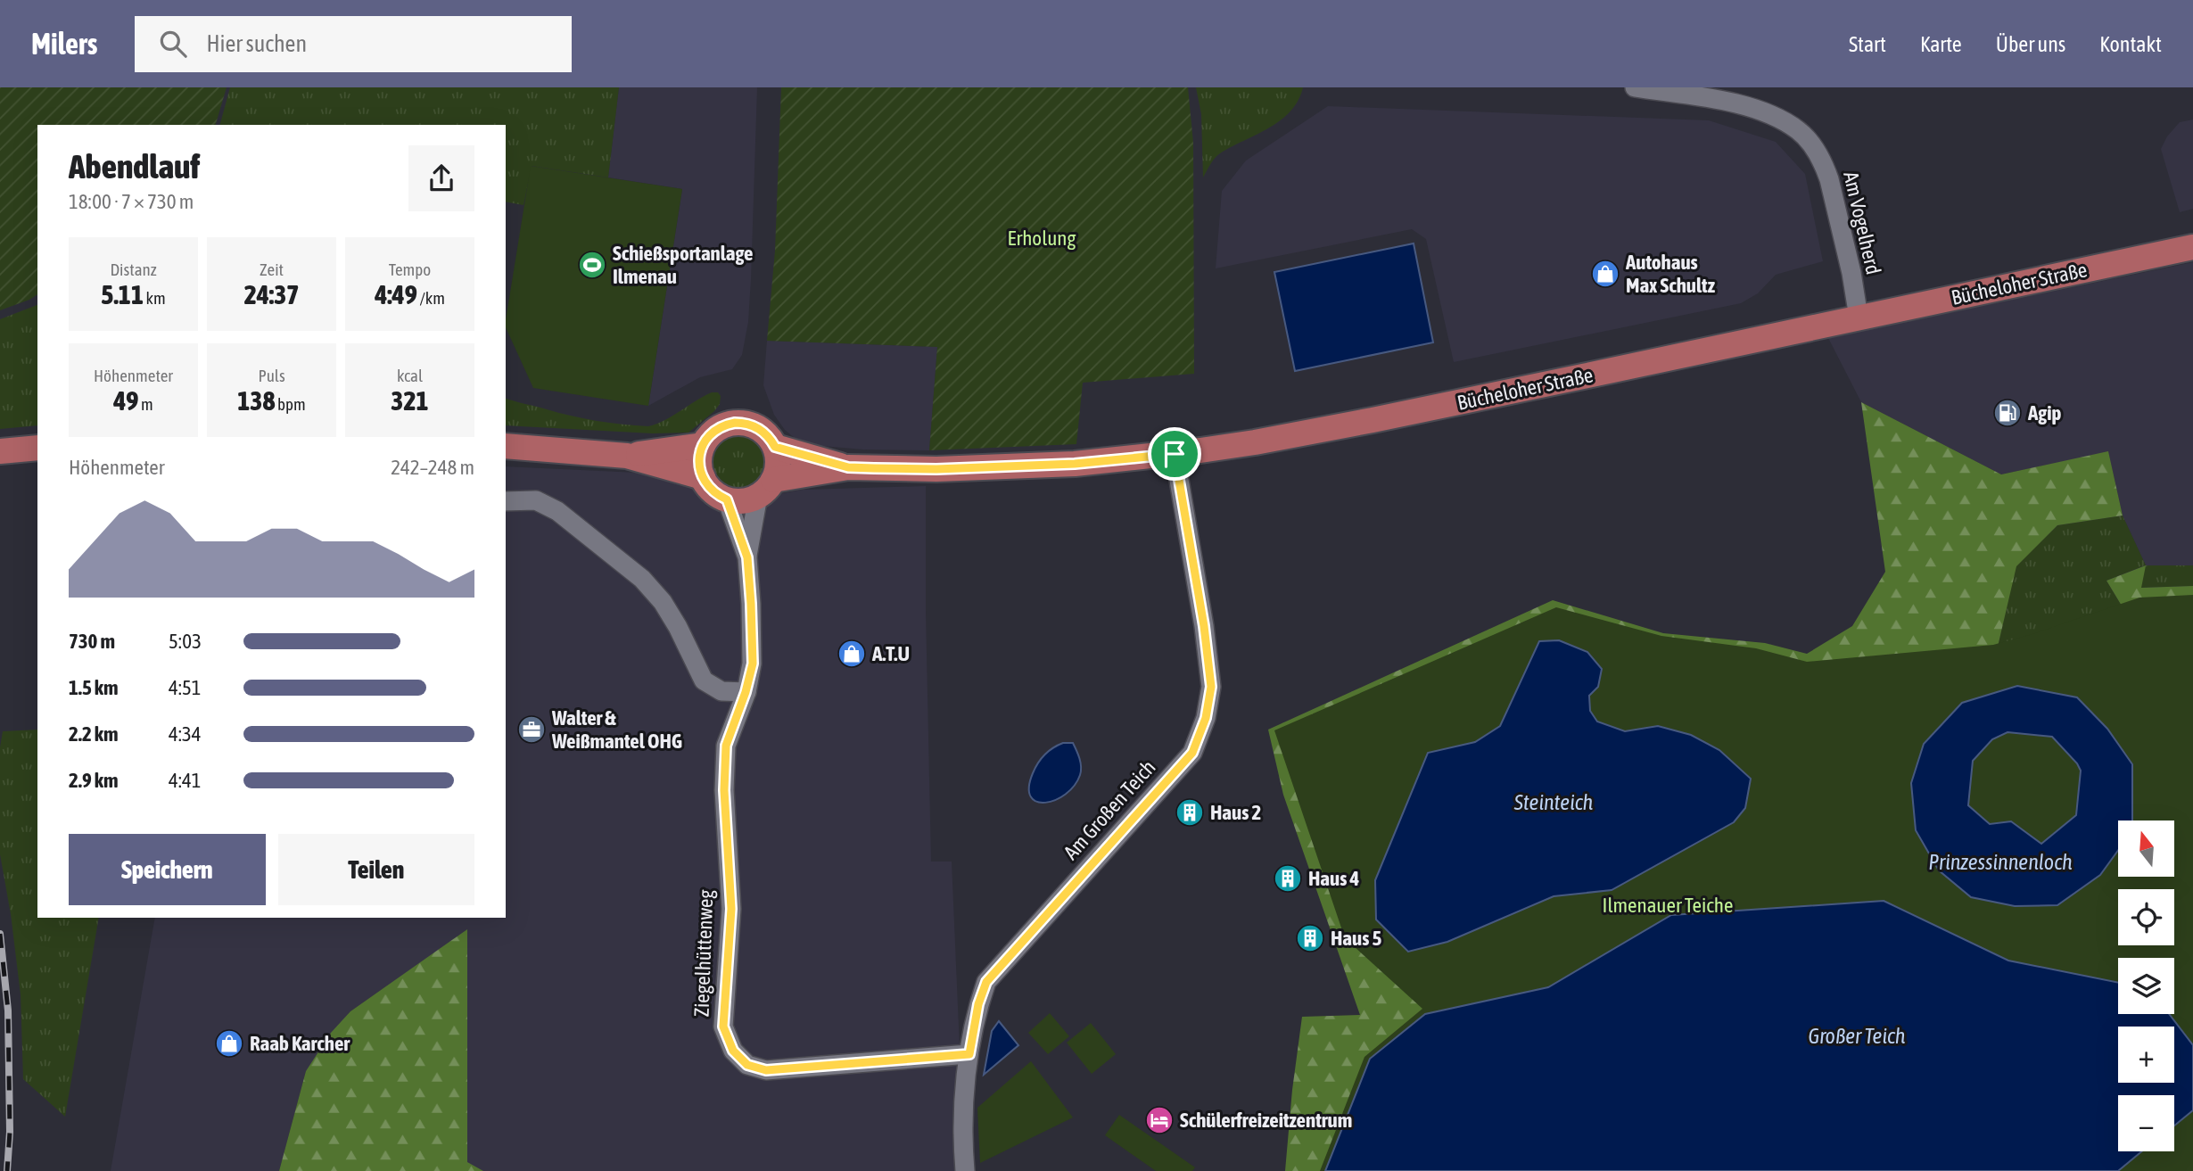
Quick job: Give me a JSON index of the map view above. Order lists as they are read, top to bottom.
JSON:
{
  "streets": {
    "main road": ["Bücheloher Straße"],
    "street": ["Am Vogelherd", "Am Großen Teich", "Ziegelhüttenweg"]
  },
  "crossings": [
    ["Am Vogelherd", "Bücheloher Straße"],
    ["Bücheloher Straße", "Am Großen Teich"],
    ["Bücheloher Straße", "Ziegelhüttenweg"],
    ["Am Großen Teich", "Ziegelhüttenweg"]
  ],
  "water": ["Steinteich", "Prinzessinnenloch", "Großer Teich"],
  "parks": ["Erholung", "Ilmenauer Teiche"],
  "places": {
    "sports": ["Schießsportanlage Ilmenau"],
    "shop": ["Autohaus Max Schultz", "A.T.U", "Raab Karcher"],
    "fuel station": ["Agip"],
    "office": ["Walter & Weißmantel OHG"],
    "building": ["Haus 2", "Haus 4", "Haus 5"],
    "hotel": ["Schülerfreizeitzentrum"]
  },
  "north": "top",
  "page": {
    "header": "Milers",
    "search": "Hier suchen",
    "nav": [
      "Start",
      "Karte",
      "Über uns",
      "Kontakt"
    ],
    "heading": ["Abendlauf", "18:00 · 7 × 730 m"],
    "stats": [
      ["Distanz", "5.11 km"],
      ["Zeit", "24:37"],
      ["Tempo", "4:49 /km"],
      ["Höhenmeter", "49 m"],
      ["Puls", "138 bpm"],
      ["kcal", "321"]
    ],
    "chart": ["Höhenmeter", "242–248 m"],
    "list": [
      {
        "name": "730 m",
        "note": "5:03"
      },
      {
        "name": "1.5 km",
        "note": "4:51"
      },
      {
        "name": "2.2 km",
        "note": "4:34"
      },
      {
        "name": "2.9 km",
        "note": "4:41"
      }
    ],
    "map_buttons": ["+", "−"],
    "buttons": ["Speichern", "Teilen"]
  }
}
